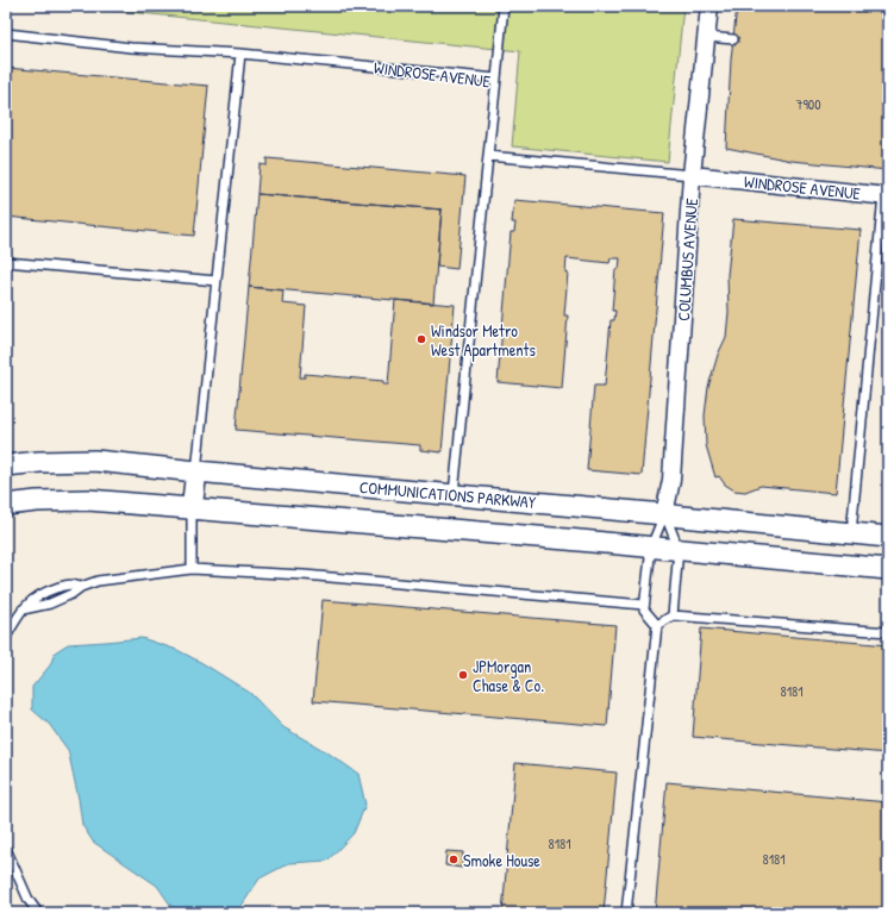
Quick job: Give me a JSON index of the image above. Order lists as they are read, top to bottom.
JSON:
{
  "streets": {
    "street": ["WINDROSE AVENUE", "COLUMBUS AVENUE", "COMMUNICATIONS PARKWAY"]
  },
  "crossings": [
    ["WINDROSE AVENUE", "COLUMBUS AVENUE"],
    ["COLUMBUS AVENUE", "COMMUNICATIONS PARKWAY"]
  ],
  "places": ["Windsor Metro West Apartments", "JPMorgan Chase & Co.", "Smoke House"],
  "house_numbers": [
    "7900",
    "8181",
    "8181",
    "8181"
  ]
}
